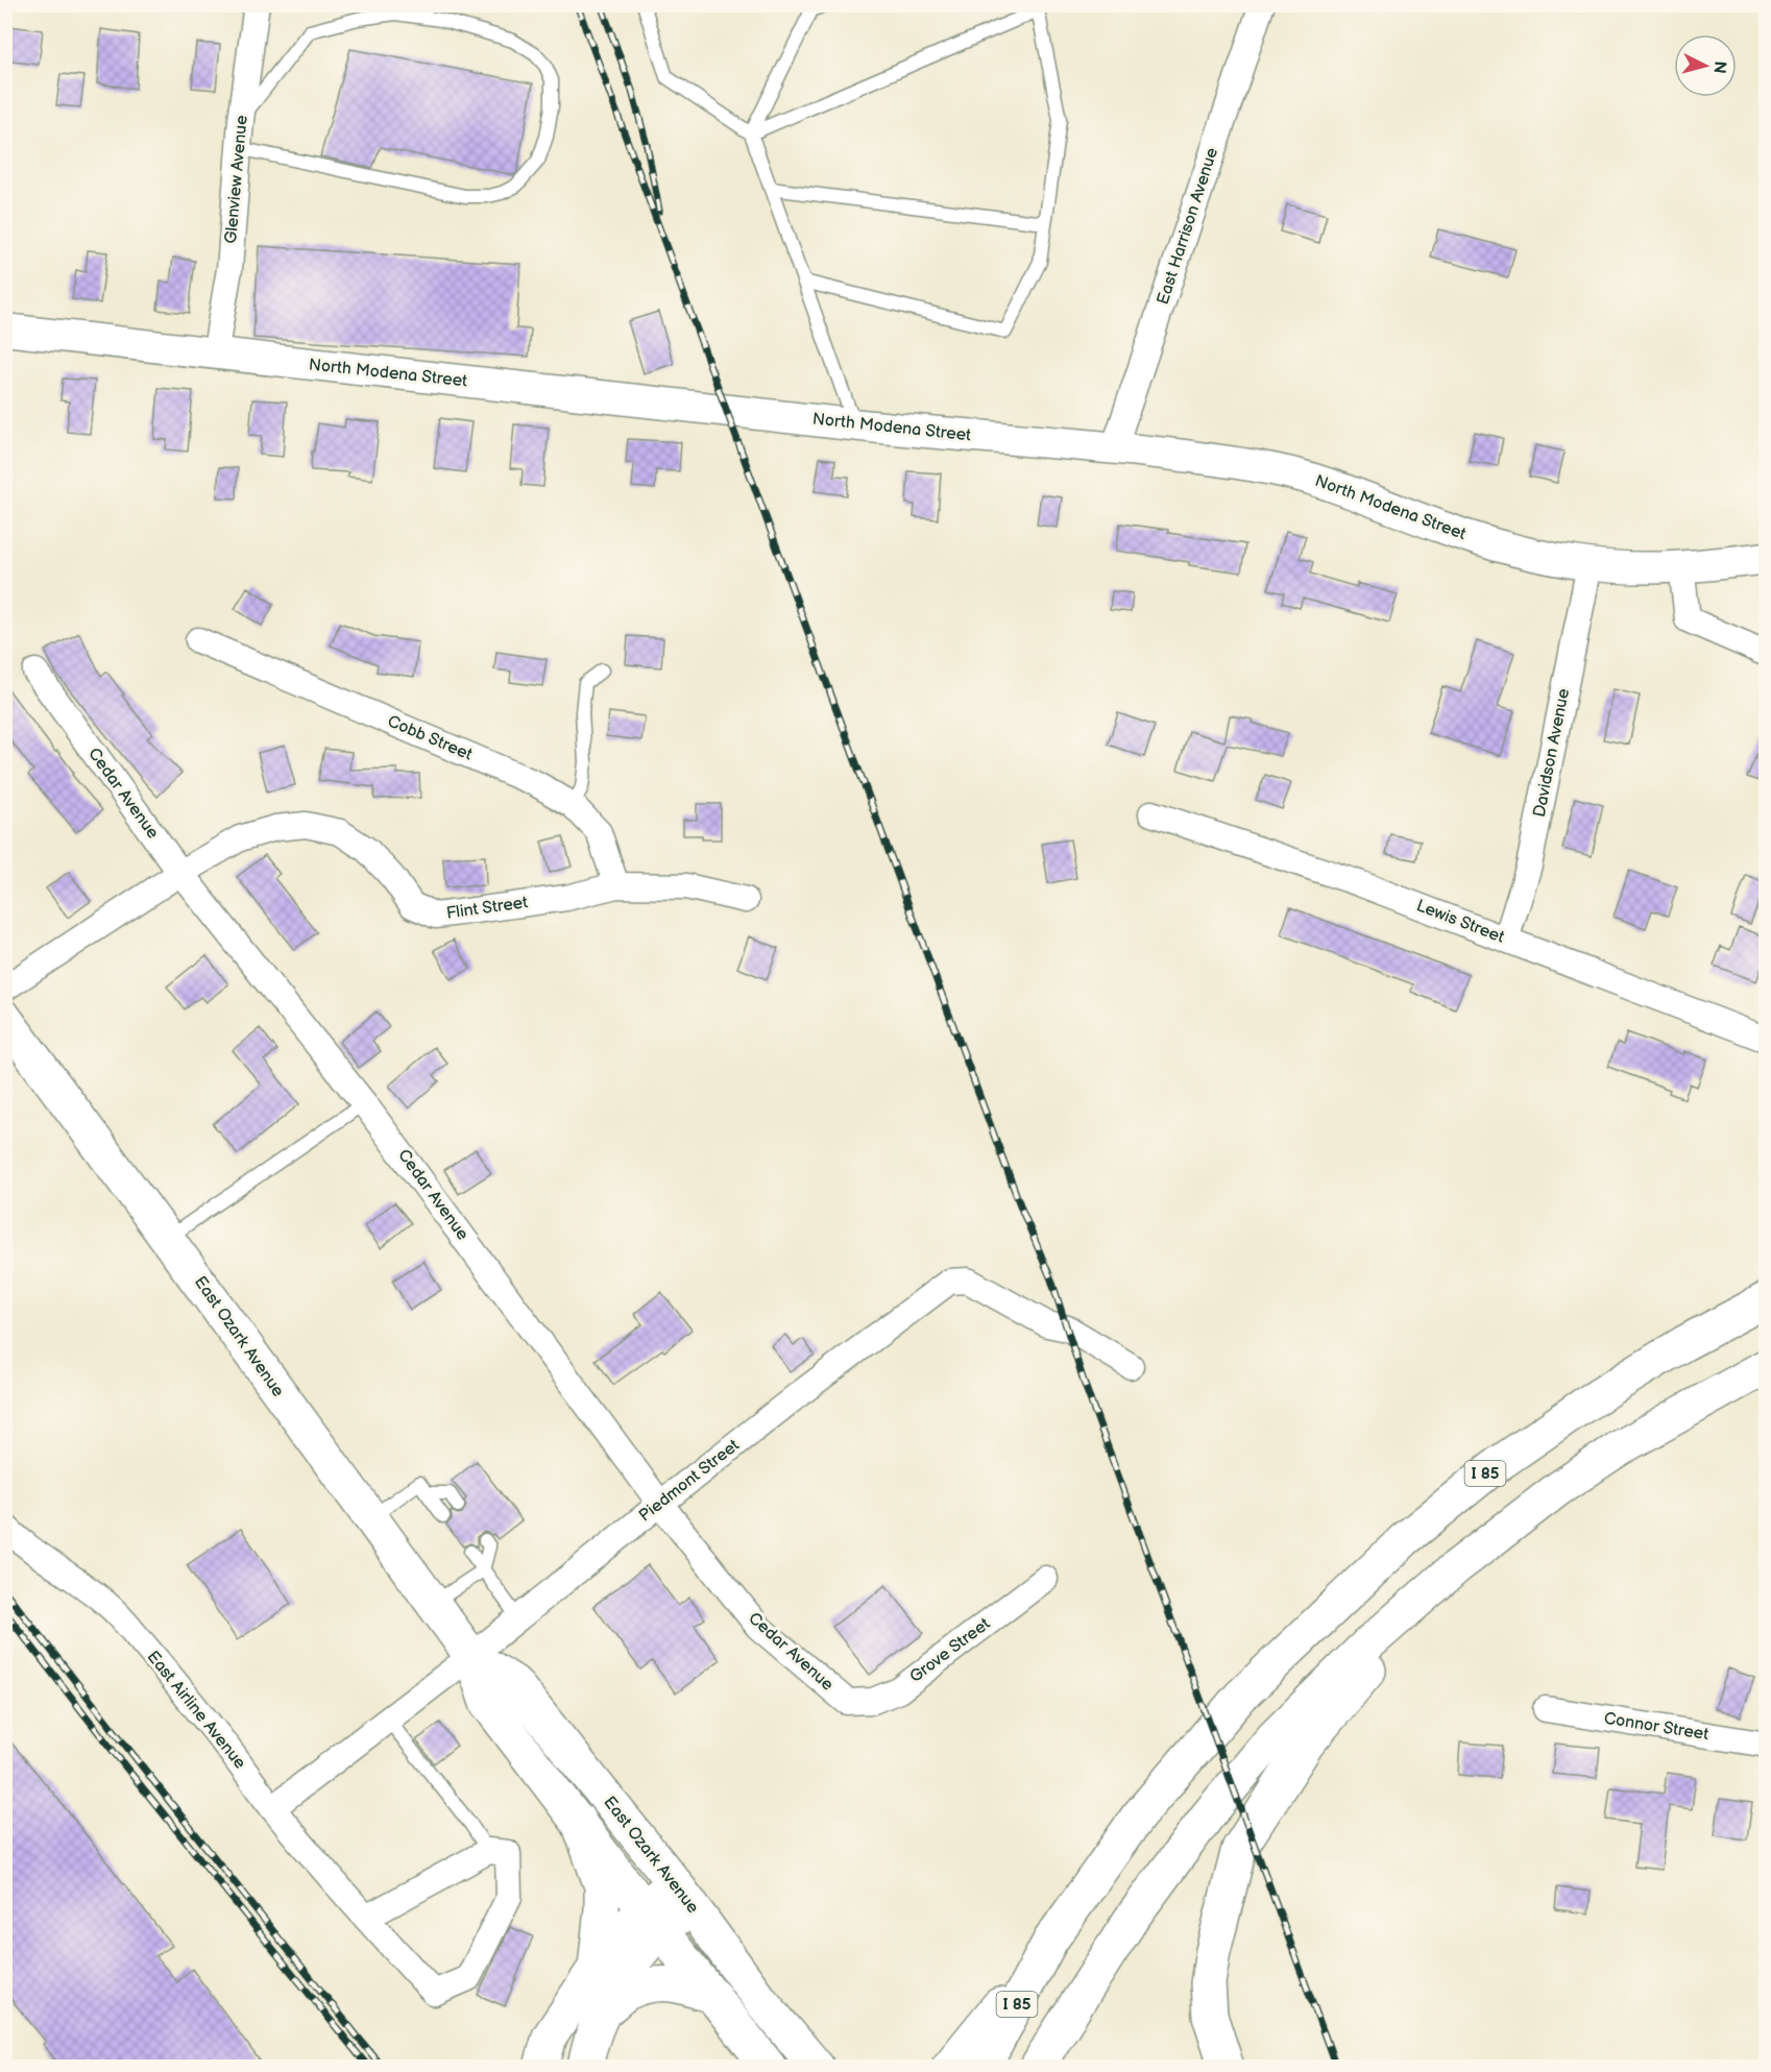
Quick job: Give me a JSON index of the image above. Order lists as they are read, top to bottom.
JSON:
{
  "streets": {
    "main road": ["East Ozark Avenue", "I 85"],
    "street": [
      "Glenview Avenue",
      "East Harrison Avenue",
      "North Modena Street",
      "Cobb Street",
      "Davidson Avenue",
      "Cedar Avenue",
      "Flint Street",
      "Lewis Street",
      "Piedmont Street",
      "Grove Street",
      "East Airline Avenue",
      "Connor Street"
    ]
  },
  "crossings": [
    ["Glenview Avenue", "North Modena Street"],
    ["East Harrison Avenue", "North Modena Street"],
    ["North Modena Street", "Davidson Avenue"],
    ["Cobb Street", "Flint Street"],
    ["Davidson Avenue", "Lewis Street"],
    ["Cedar Avenue", "Flint Street"],
    ["Cedar Avenue", "Piedmont Street"],
    ["Cedar Avenue", "Grove Street"],
    ["East Ozark Avenue", "Piedmont Street"],
    ["Piedmont Street", "East Airline Avenue"]
  ],
  "north": "right"
}
